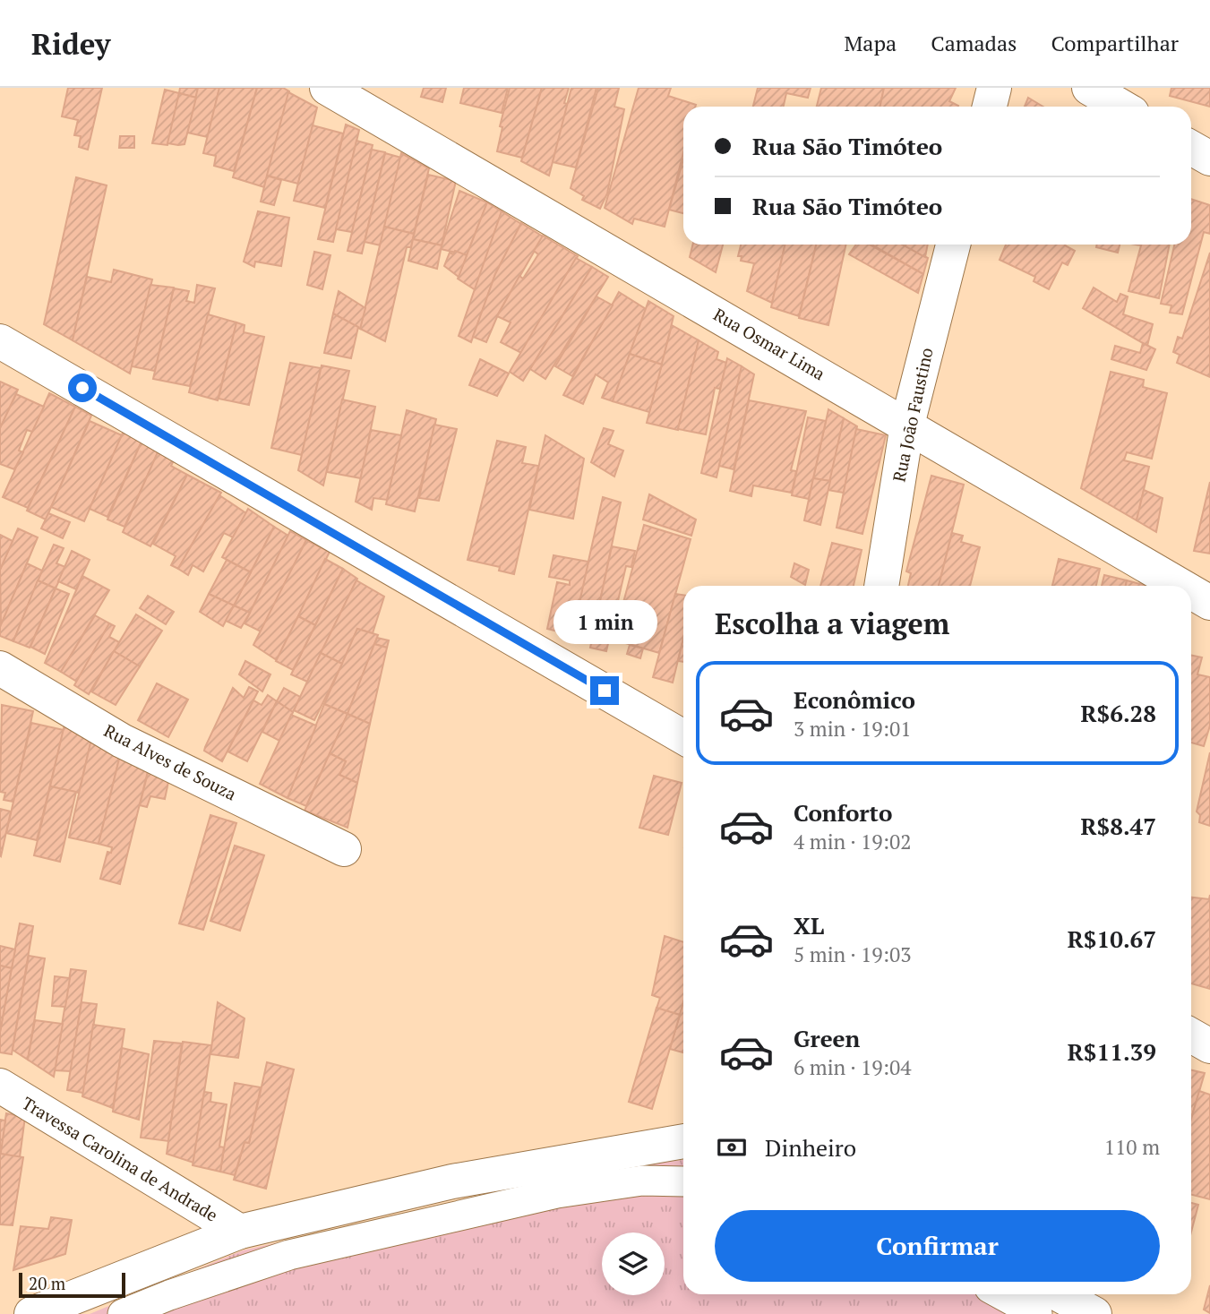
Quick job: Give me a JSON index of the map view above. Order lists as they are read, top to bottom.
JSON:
{
  "streets": {
    "street": [
      "Rua Osmar Lima",
      "Rua João Faustino",
      "Rua Alves de Souza",
      "Travessa Carolina de Andrade"
    ]
  },
  "crossings": [
    ["Rua Osmar Lima", "Rua João Faustino"]
  ],
  "scale_bar": "20 m",
  "page": {
    "header": "Ridey",
    "nav": ["Mapa", "Camadas", "Compartilhar"],
    "banner": ["Rua São Timóteo", "Rua São Timóteo"],
    "heading": "Escolha a viagem",
    "bubble": "1 min",
    "list": [
      {
        "name": "Econômico",
        "note": "3 min · 19:01",
        "value": "R$6.28"
      },
      {
        "name": "Conforto",
        "note": "4 min · 19:02",
        "value": "R$8.47"
      },
      {
        "name": "XL",
        "note": "5 min · 19:03",
        "value": "R$10.67"
      },
      {
        "name": "Green",
        "note": "6 min · 19:04",
        "value": "R$11.39"
      }
    ],
    "pay": ["Dinheiro", "110 m"],
    "buttons": "Confirmar",
    "scale": "20 m"
  }
}
